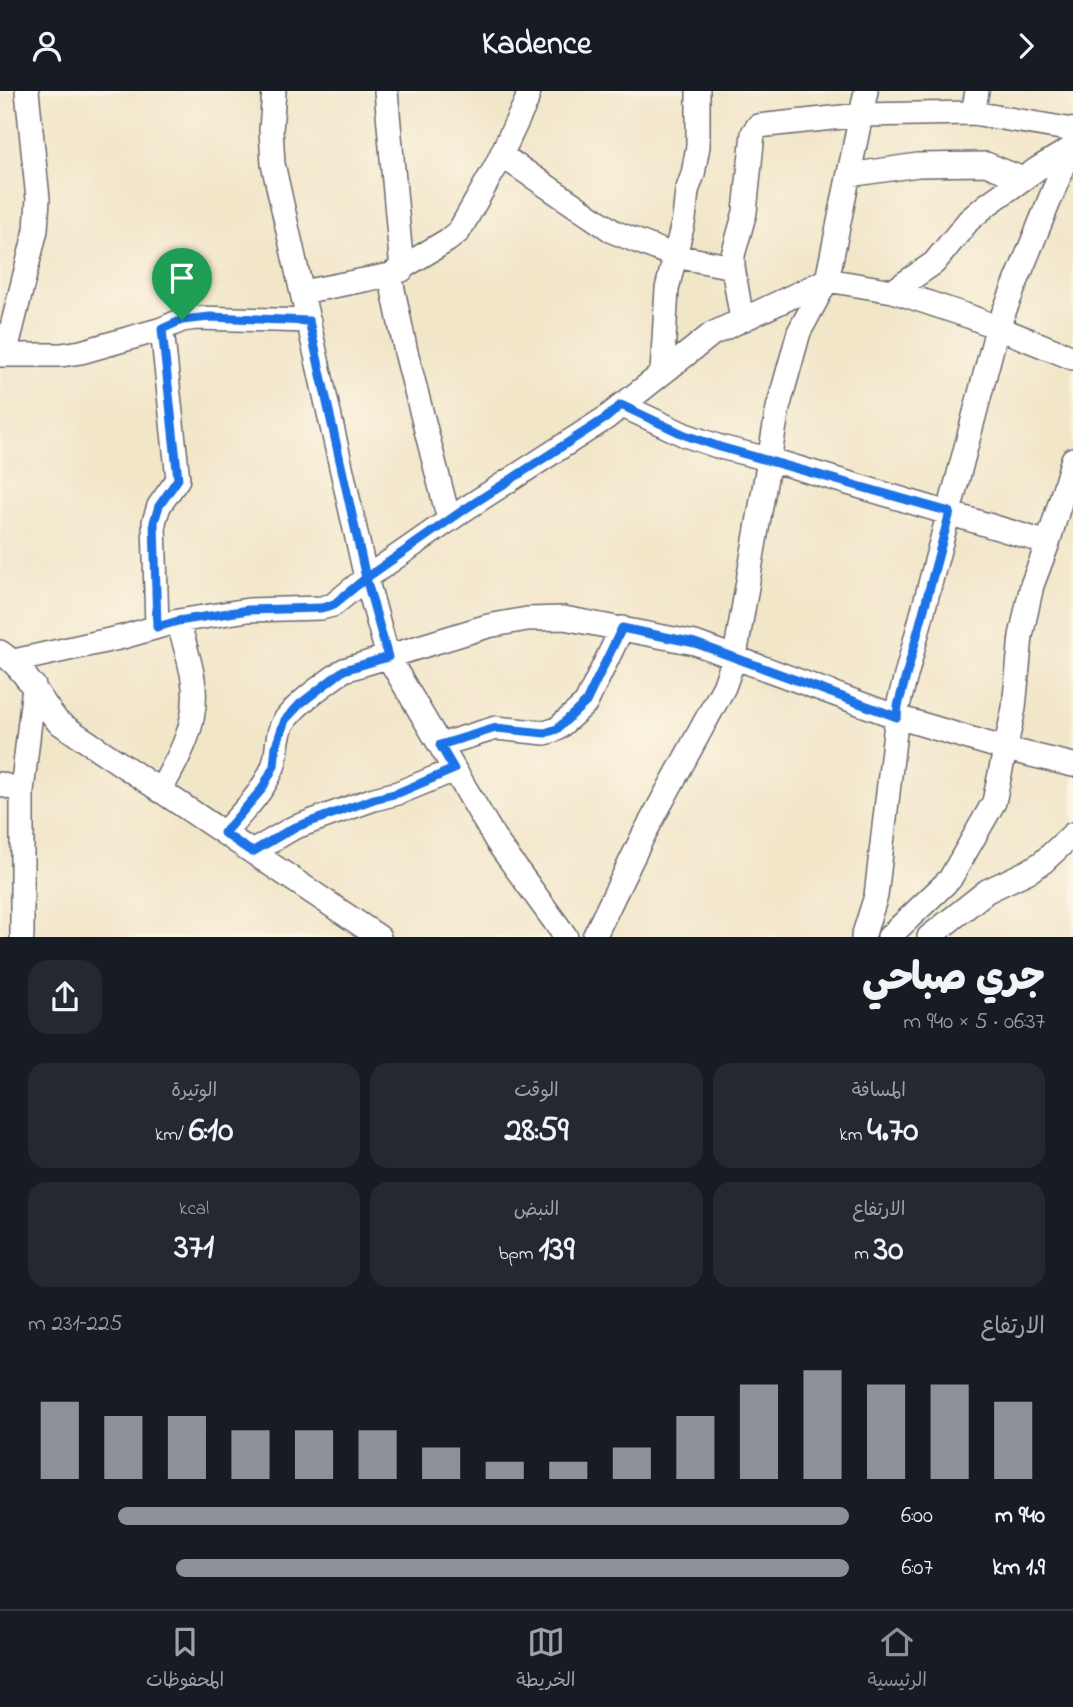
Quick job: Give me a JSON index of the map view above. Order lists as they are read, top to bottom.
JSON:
{
  "page": {
    "header": "Kadence",
    "heading": ["جري صباحي", "06:37 · 5 × 940 m"],
    "stats": [
      ["المسافة", "4.70 km"],
      ["الوقت", "28:59"],
      ["الوتيرة", "6:10 /km"],
      ["الارتفاع", "30 m"],
      ["النبض", "139 bpm"],
      ["kcal", "371"]
    ],
    "chart": ["الارتفاع", "225–231 m"],
    "list": [
      {
        "name": "940 m",
        "note": "6:00"
      },
      {
        "name": "1.9 km",
        "note": "6:07"
      }
    ],
    "tabs": ["الرئيسية", "الخريطة", "المحفوظات"]
  }
}
